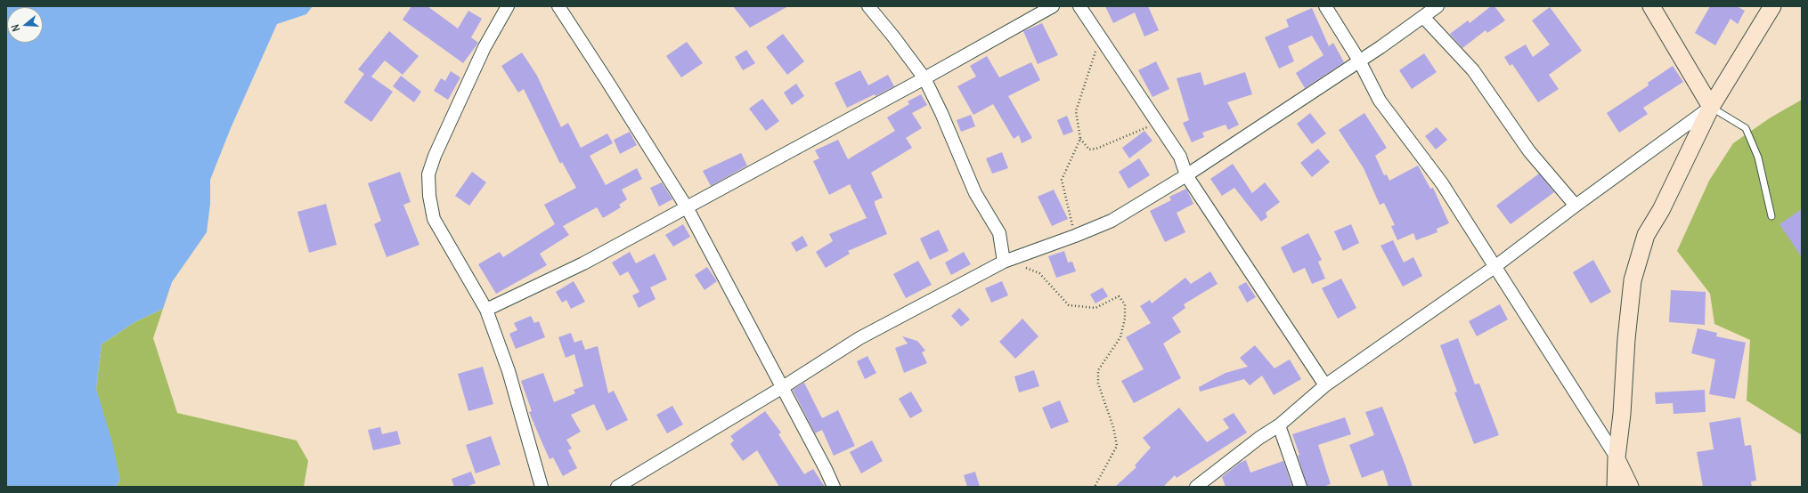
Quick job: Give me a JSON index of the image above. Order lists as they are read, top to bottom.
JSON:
{
  "north": "left"
}
